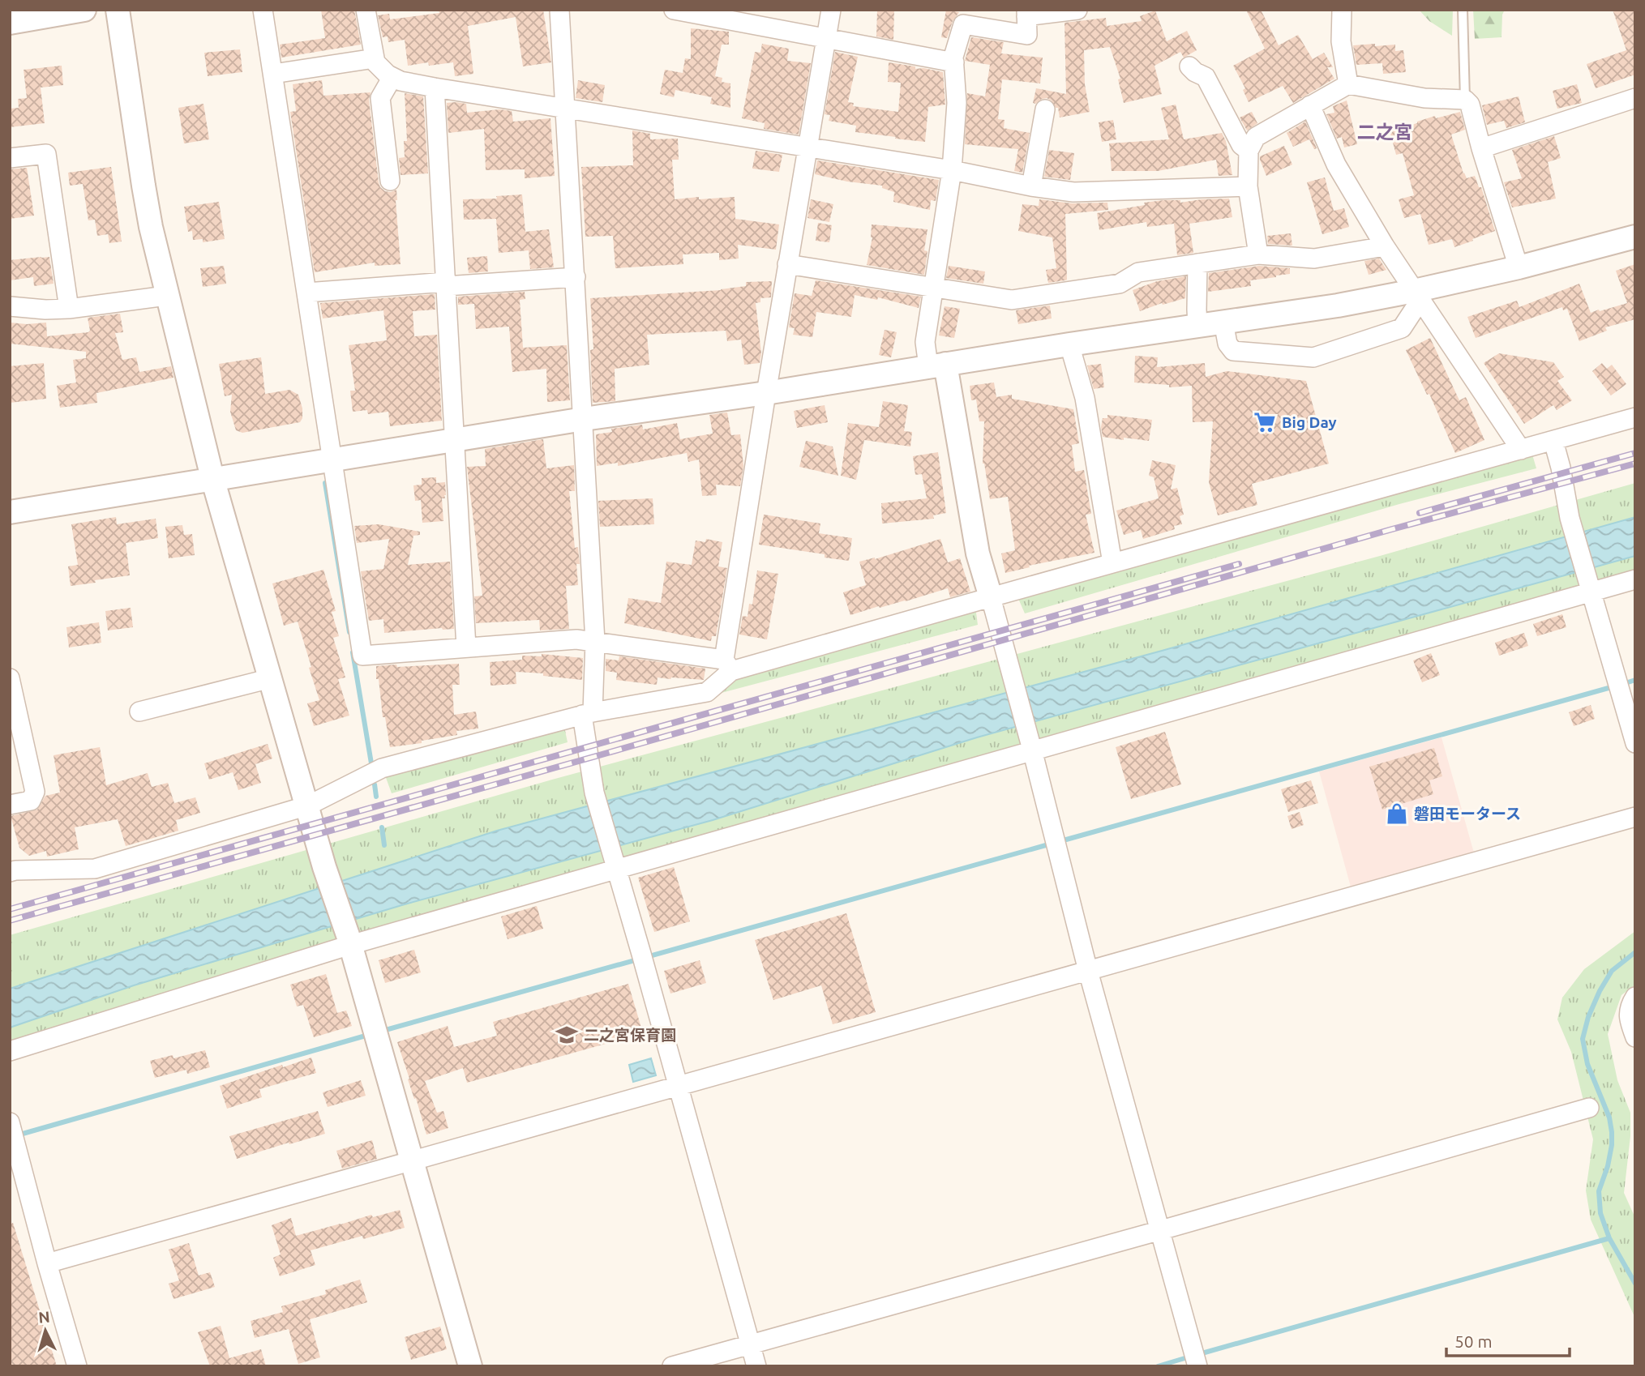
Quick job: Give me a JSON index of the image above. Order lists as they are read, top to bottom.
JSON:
{
  "districts": ["二之宮"],
  "places": {
    "supermarket": ["Big Day"],
    "shop": ["磐田モータース"],
    "school or university": ["二之宮保育園"]
  },
  "scale_bar": "50 m",
  "north": "top"
}
